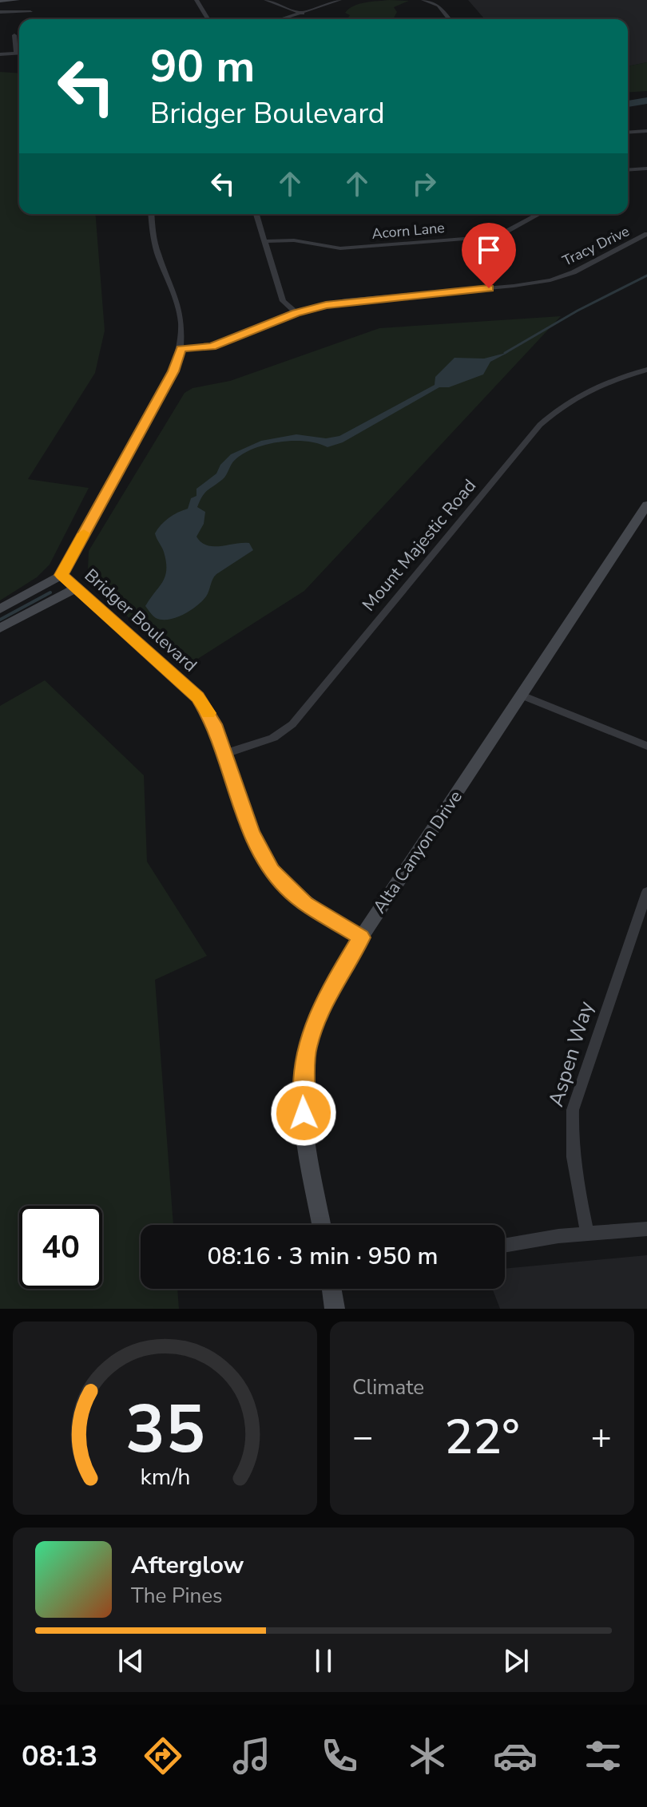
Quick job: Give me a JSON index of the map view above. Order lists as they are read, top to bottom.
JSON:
{
  "streets": {
    "street": [
      "Acorn Lane",
      "Tracy Drive",
      "Mount Majestic Road",
      "Bridger Boulevard",
      "Alta Canyon Drive",
      "Aspen Way"
    ]
  },
  "crossings": [
    ["Mount Majestic Road", "Bridger Boulevard"],
    ["Bridger Boulevard", "Alta Canyon Drive"]
  ],
  "page": {
    "turn": ["90 m", "Bridger Boulevard"],
    "limit": "40",
    "trip": "08:16 · 3 min · 950 m",
    "tile": "Climate",
    "heat": ["−", "22°", "+"],
    "song": ["Afterglow", "The Pines"],
    "tabs": "08:13",
    "gauge": ["35", "km/h"]
  }
}
